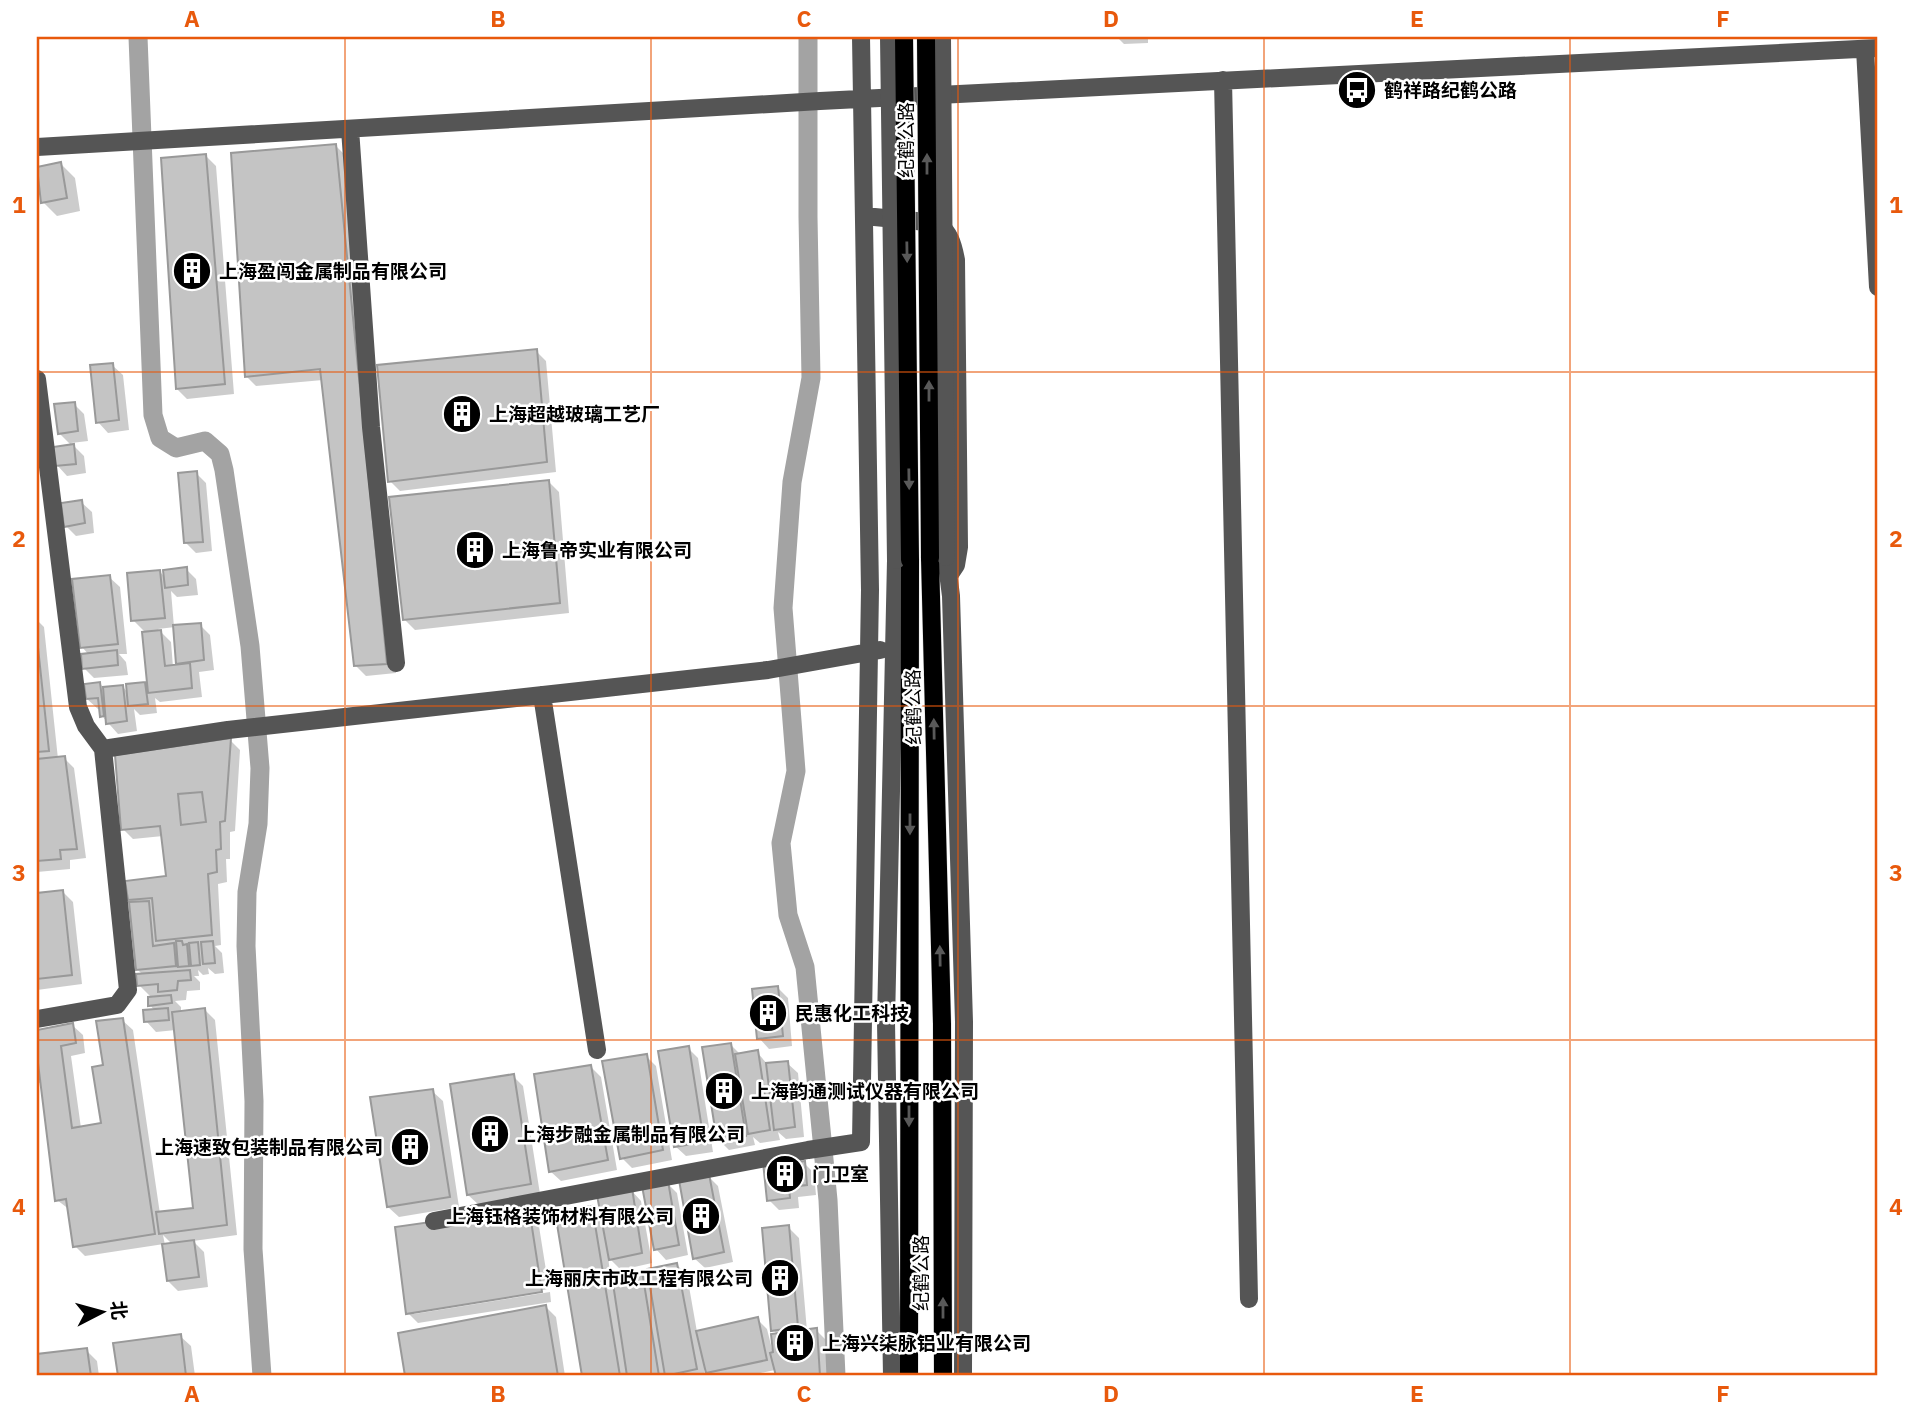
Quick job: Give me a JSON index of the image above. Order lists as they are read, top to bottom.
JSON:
{
  "streets": {
    "main road": ["纪鹤公路"]
  },
  "places": {
    "bus stop": ["鹤祥路纪鹤公路"],
    "building": [
      "上海盈闯金属制品有限公司",
      "上海超越玻璃工艺厂",
      "上海鲁帝实业有限公司",
      "民惠化工科技",
      "上海韵通测试仪器有限公司",
      "上海步融金属制品有限公司",
      "上海速致包装制品有限公司",
      "门卫室",
      "上海钰格装饰材料有限公司",
      "上海丽庆市政工程有限公司",
      "上海兴柒脉铝业有限公司"
    ]
  },
  "north": "right",
  "grid": {
    "columns": [
      "A",
      "B",
      "C",
      "D",
      "E",
      "F"
    ],
    "rows": [
      "1",
      "2",
      "3",
      "4"
    ]
  }
}
